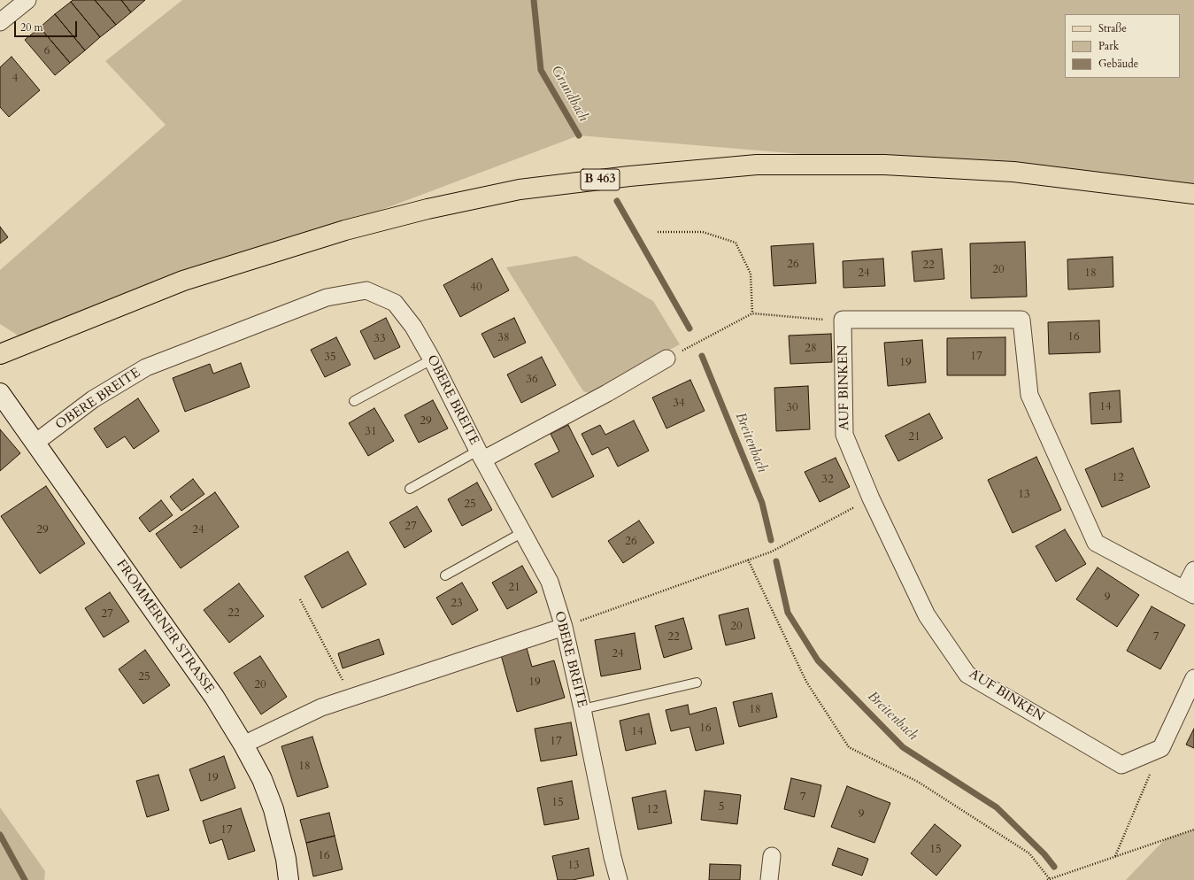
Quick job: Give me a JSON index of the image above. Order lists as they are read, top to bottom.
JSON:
{
  "streets": {
    "main road": ["B 463"],
    "street": ["AUF BINKEN", "OBERE BREITE", "FROMMERNER STRASSE"]
  },
  "crossings": [
    ["OBERE BREITE", "FROMMERNER STRASSE"]
  ],
  "water": ["Grundbach", "Breitenbach"],
  "house_numbers": [
    "6",
    "4",
    "26",
    "22",
    "20",
    "24",
    "18",
    "40",
    "16",
    "38",
    "33",
    "28",
    "17",
    "35",
    "19",
    "36",
    "34",
    "14",
    "30",
    "29",
    "31",
    "21",
    "12",
    "32",
    "13",
    "25",
    "27",
    "29",
    "24",
    "26",
    "21",
    "9",
    "23",
    "22",
    "27",
    "20",
    "22",
    "7",
    "24",
    "25",
    "19",
    "20",
    "18",
    "16",
    "14",
    "17",
    "18",
    "19",
    "7",
    "15",
    "5",
    "12",
    "9",
    "17",
    "15",
    "16",
    "13"
  ],
  "legend": ["Straße", "Park", "Gebäude"],
  "scale_bar": "20 m"
}
